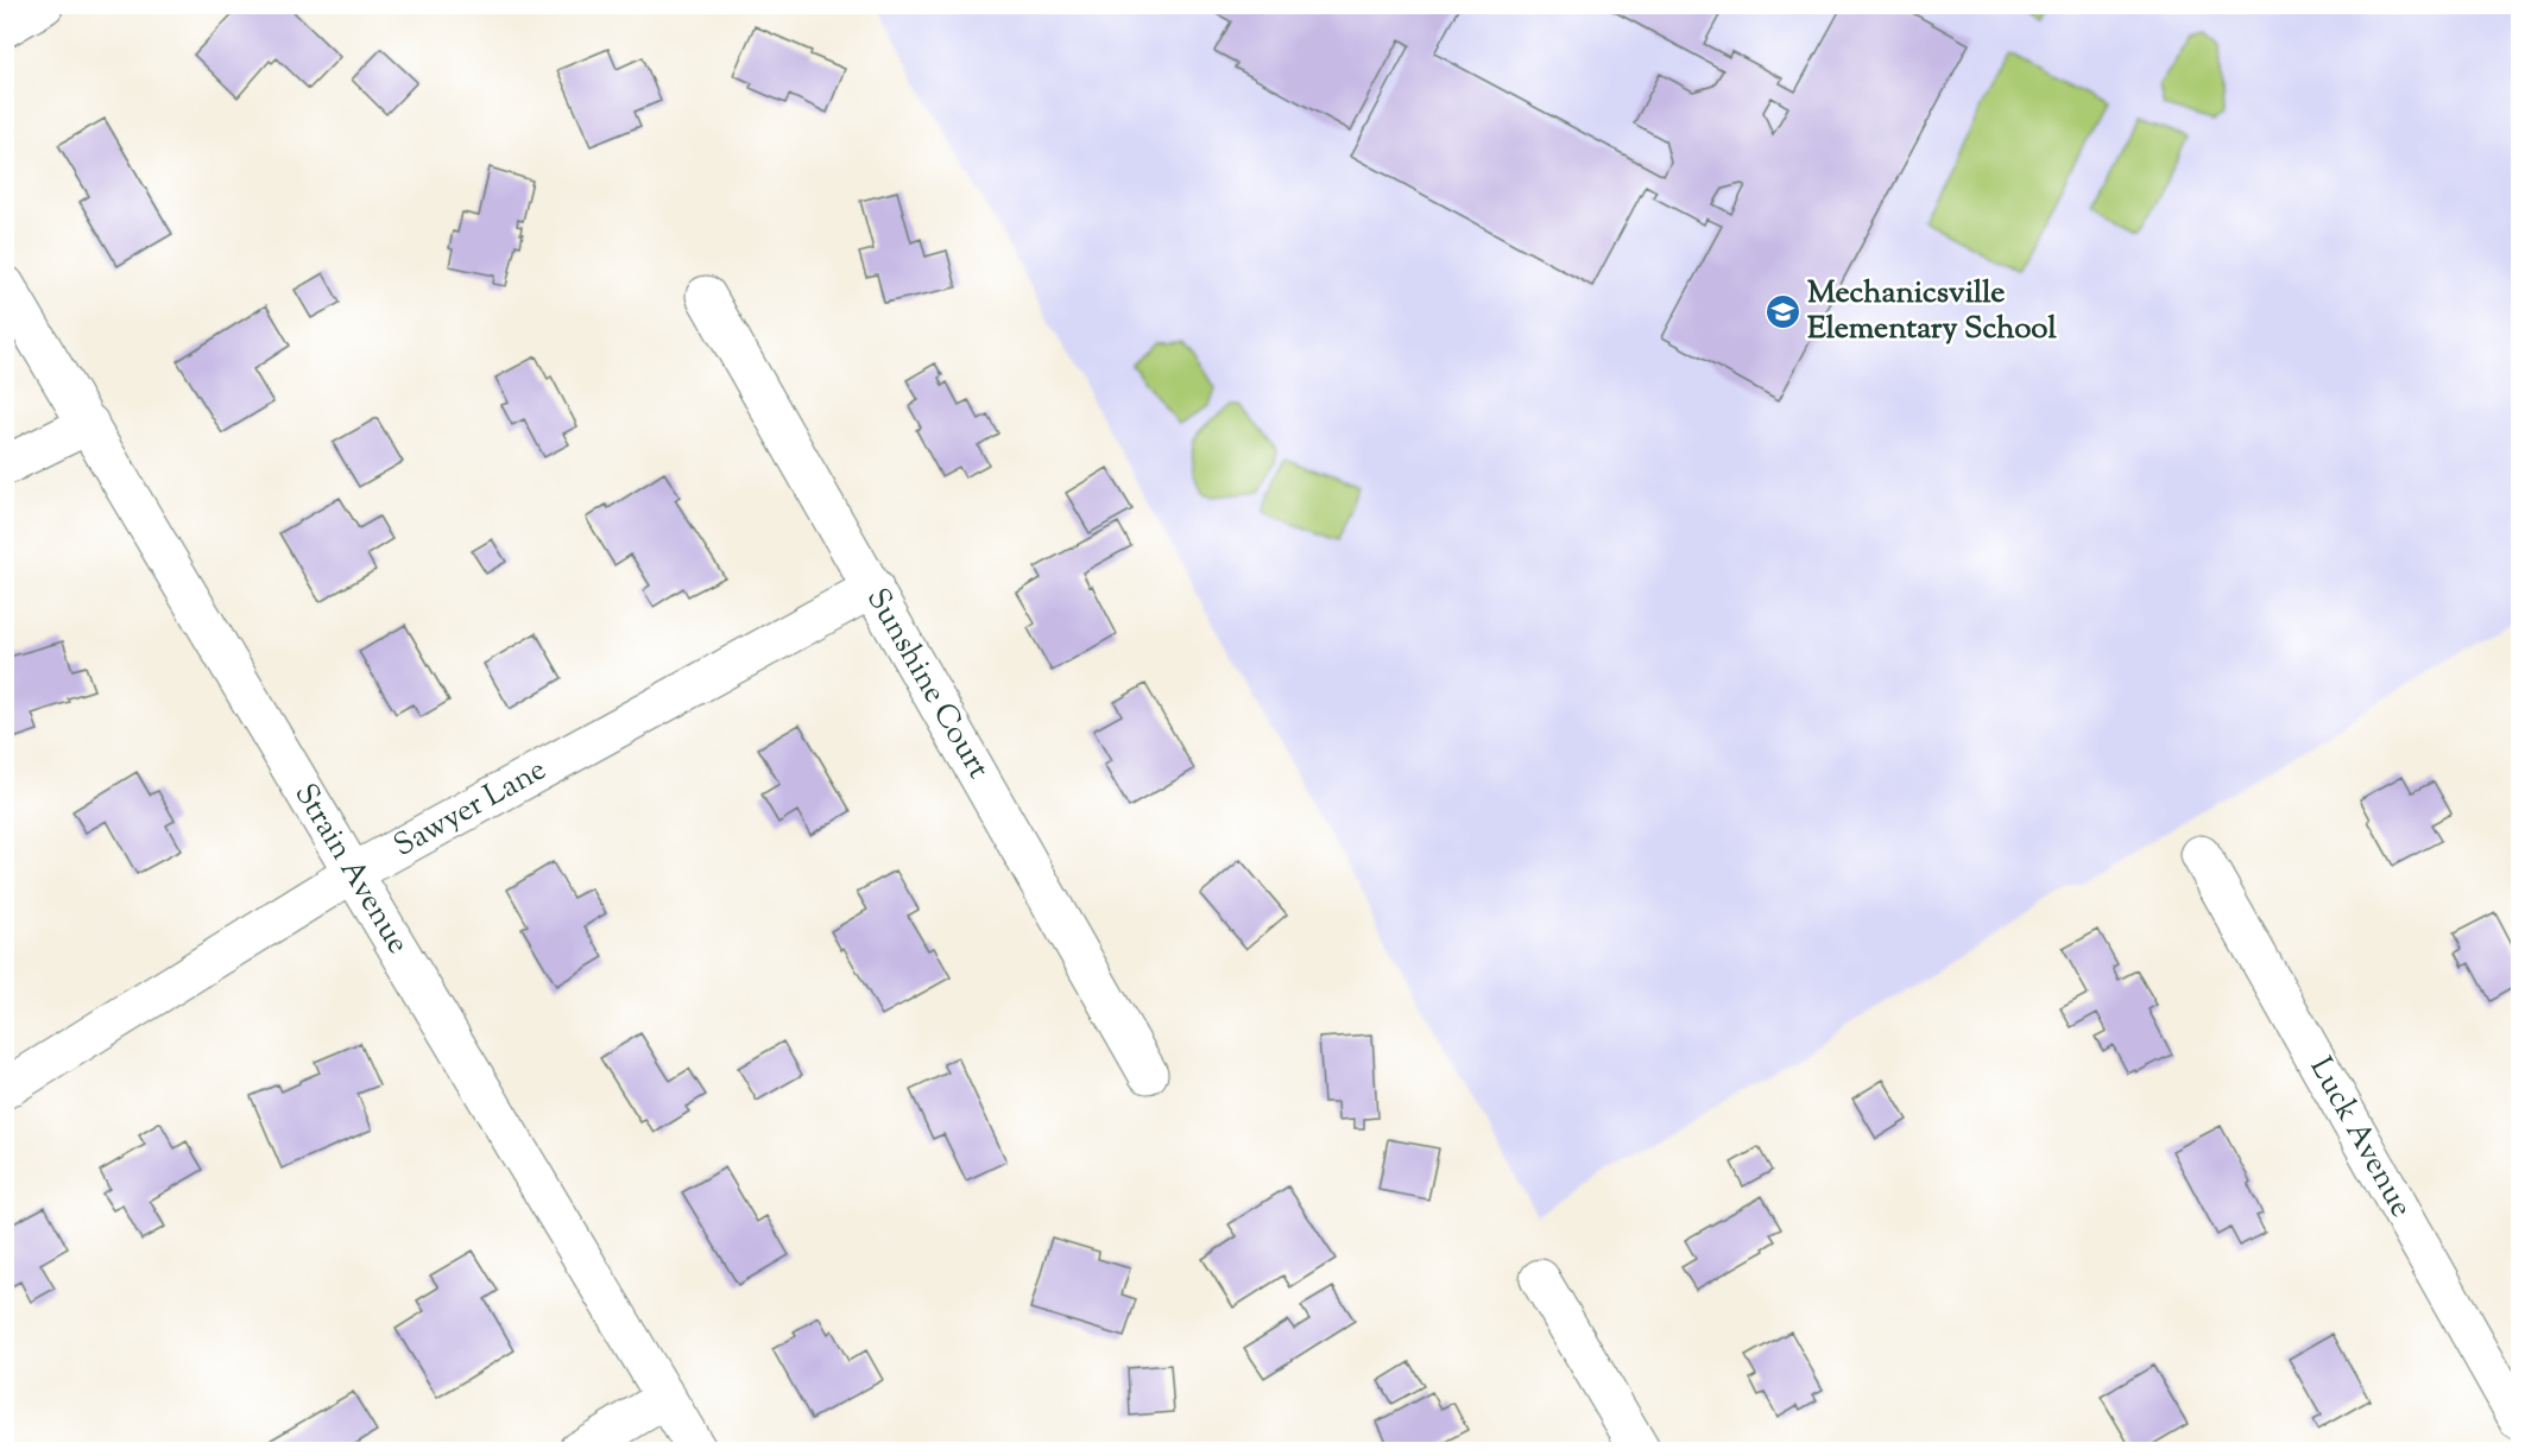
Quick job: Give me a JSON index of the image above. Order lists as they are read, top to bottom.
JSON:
{
  "streets": {
    "street": [
      "Sunshine Court",
      "Sawyer Lane",
      "Strain Avenue",
      "Luck Avenue"
    ]
  },
  "crossings": [
    ["Sunshine Court", "Sawyer Lane"],
    ["Sawyer Lane", "Strain Avenue"]
  ],
  "places": {
    "school or university": ["Mechanicsville Elementary School"]
  }
}
